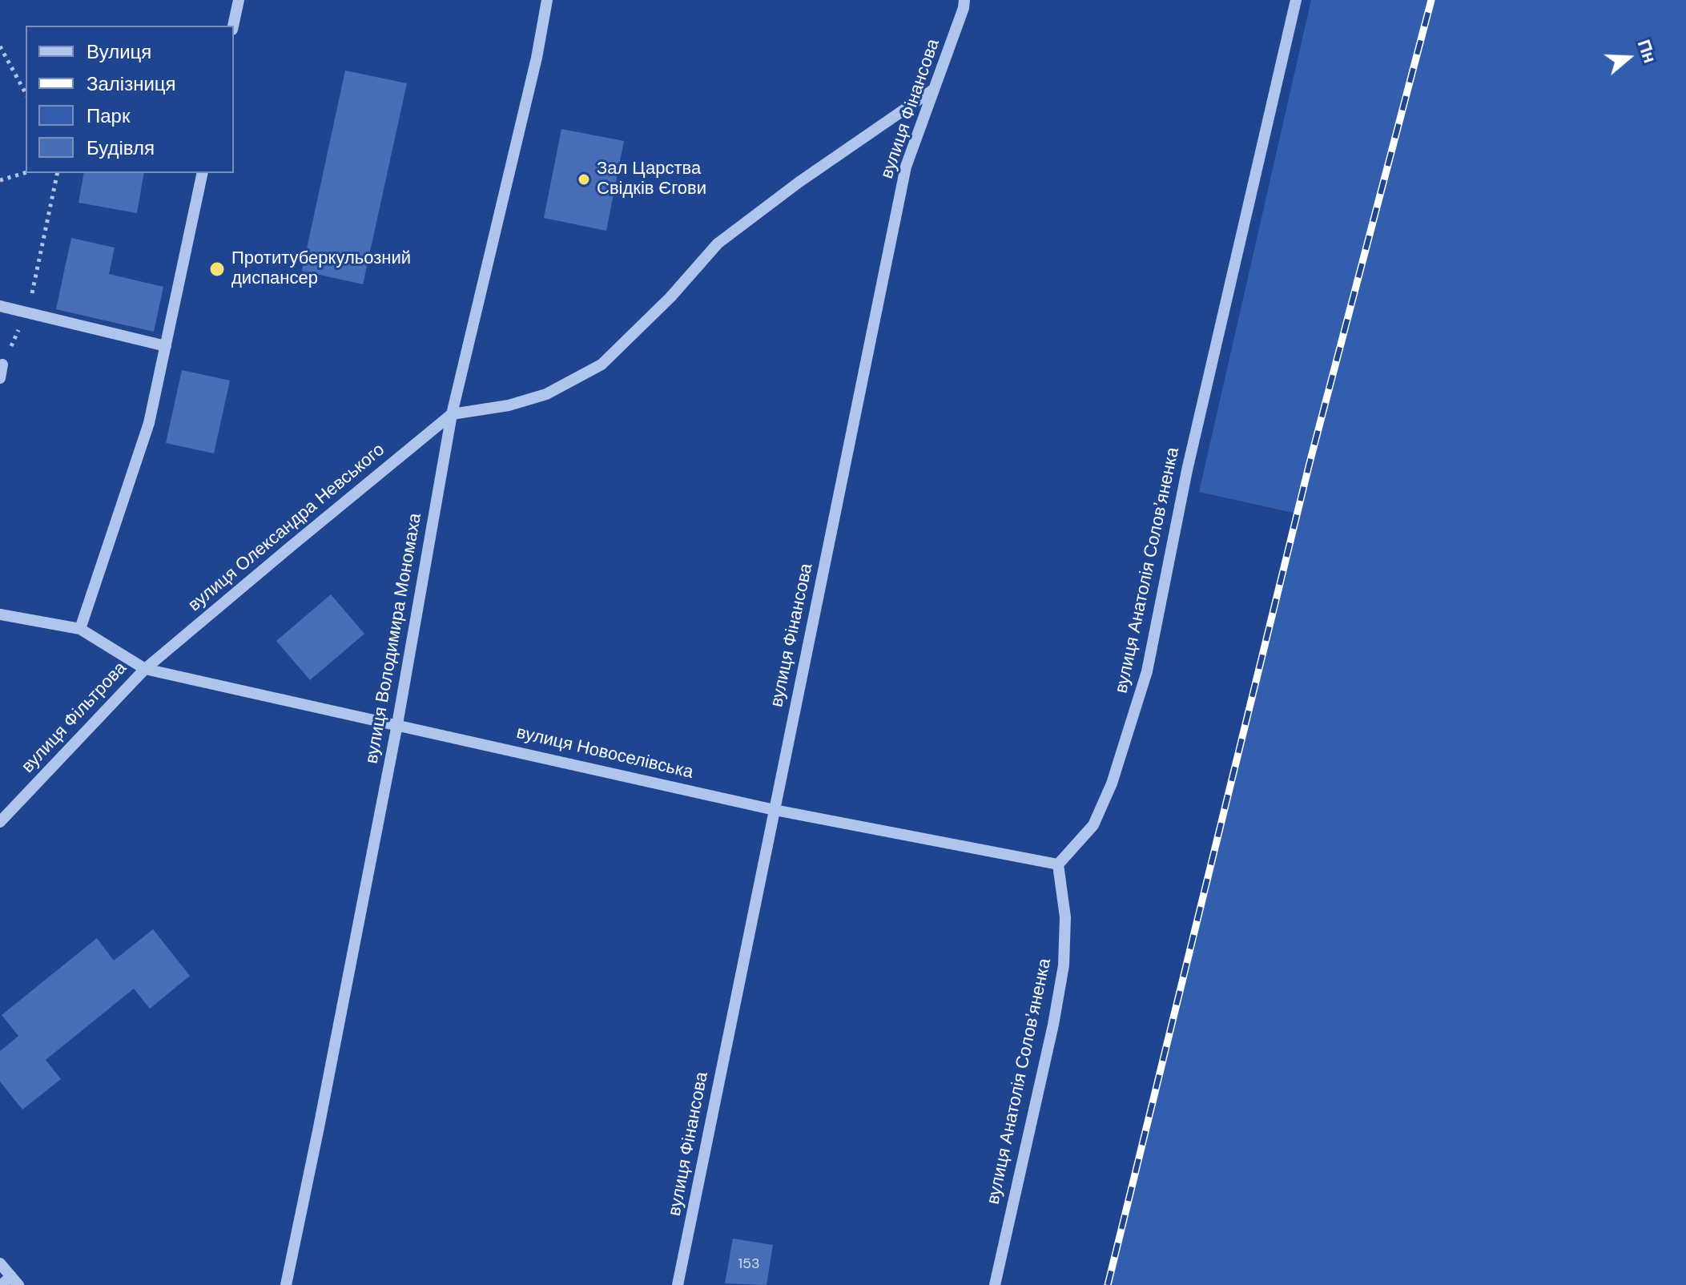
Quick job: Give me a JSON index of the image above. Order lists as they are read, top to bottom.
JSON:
{
  "streets": {
    "street": [
      "вулиця Фінансова",
      "вулиця Олександра Невського",
      "вулиця Анатолія Соловʼяненка",
      "вулиця Володимира Мономаха",
      "вулиця Фільтрова",
      "вулиця Новоселівська"
    ]
  },
  "crossings": [
    ["вулиця Фінансова", "вулиця Новоселівська"],
    ["вулиця Олександра Невського", "вулиця Володимира Мономаха"],
    ["вулиця Олександра Невського", "вулиця Фільтрова"],
    ["вулиця Олександра Невського", "вулиця Новоселівська"],
    ["вулиця Анатолія Соловʼяненка", "вулиця Новоселівська"],
    ["вулиця Володимира Мономаха", "вулиця Новоселівська"],
    ["вулиця Фільтрова", "вулиця Новоселівська"]
  ],
  "places": ["Зал Царства Свідків Єгови", "Протитуберкульозний диспансер"],
  "house_numbers": ["153"],
  "legend": [
    "Вулиця",
    "Залізниця",
    "Парк",
    "Будівля"
  ],
  "north": "right"
}
